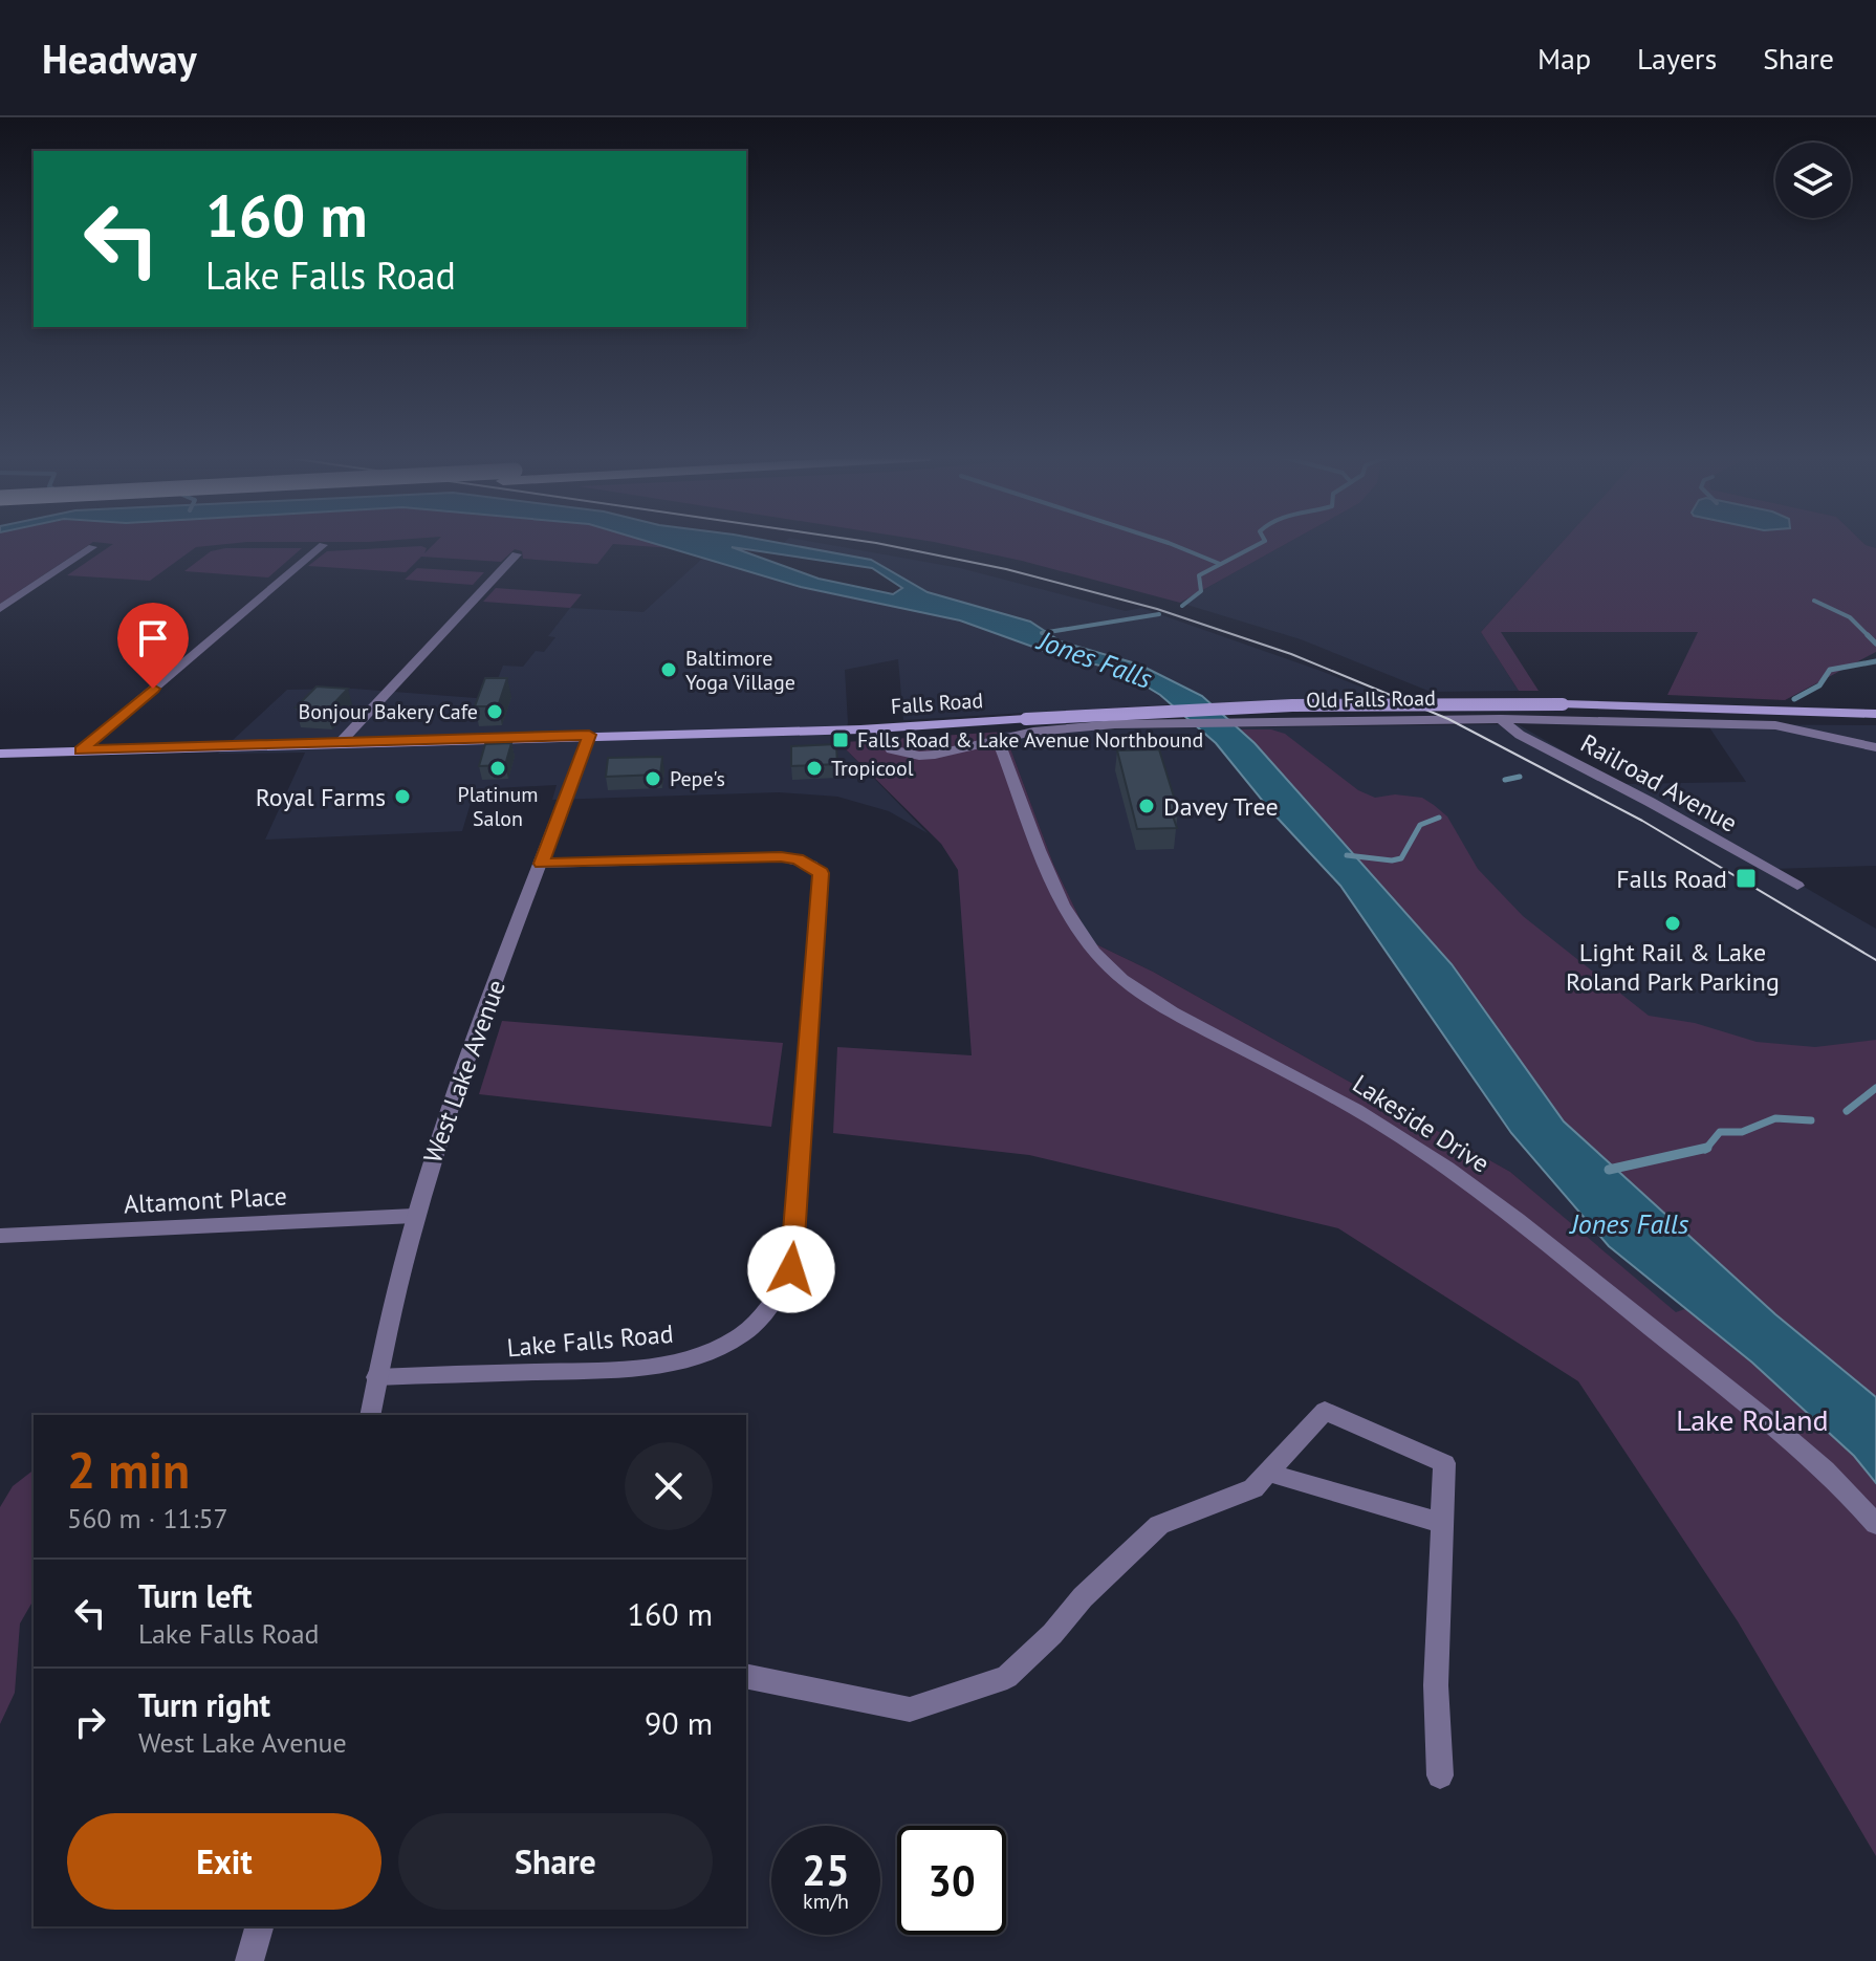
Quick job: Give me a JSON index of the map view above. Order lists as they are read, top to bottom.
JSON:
{
  "streets": {
    "main road": ["Falls Road"],
    "street": [
      "Old Falls Road",
      "Railroad Avenue",
      "West Lake Avenue",
      "Lakeside Drive",
      "Altamont Place",
      "Lake Falls Road"
    ]
  },
  "crossings": [
    ["Old Falls Road", "Falls Road"],
    ["Old Falls Road", "Railroad Avenue"],
    ["Old Falls Road", "Lakeside Drive"],
    ["Falls Road", "West Lake Avenue"],
    ["West Lake Avenue", "Altamont Place"],
    ["West Lake Avenue", "Lake Falls Road"]
  ],
  "water": ["Jones Falls"],
  "parks": ["Lake Roland"],
  "places": {
    "other": [
      "Baltimore Yoga Village",
      "Bonjour Bakery Cafe",
      "Platinum Salon",
      "Tropicool",
      "Pepe's",
      "Royal Farms",
      "Davey Tree",
      "Light Rail & Lake Roland Park Parking"
    ],
    "transit": ["Falls Road & Lake Avenue Northbound", "Falls Road"]
  },
  "page": {
    "header": "Headway",
    "nav": ["Map", "Layers", "Share"],
    "turn": ["160 m", "Lake Falls Road"],
    "heading": ["2 min", "560 m · 11:57"],
    "list": [
      {
        "name": "Turn left",
        "note": "Lake Falls Road",
        "value": "160 m"
      },
      {
        "name": "Turn right",
        "note": "West Lake Avenue",
        "value": "90 m"
      }
    ],
    "buttons": ["Exit", "Share"],
    "speed": "25 km/h",
    "limit": "30"
  }
}
